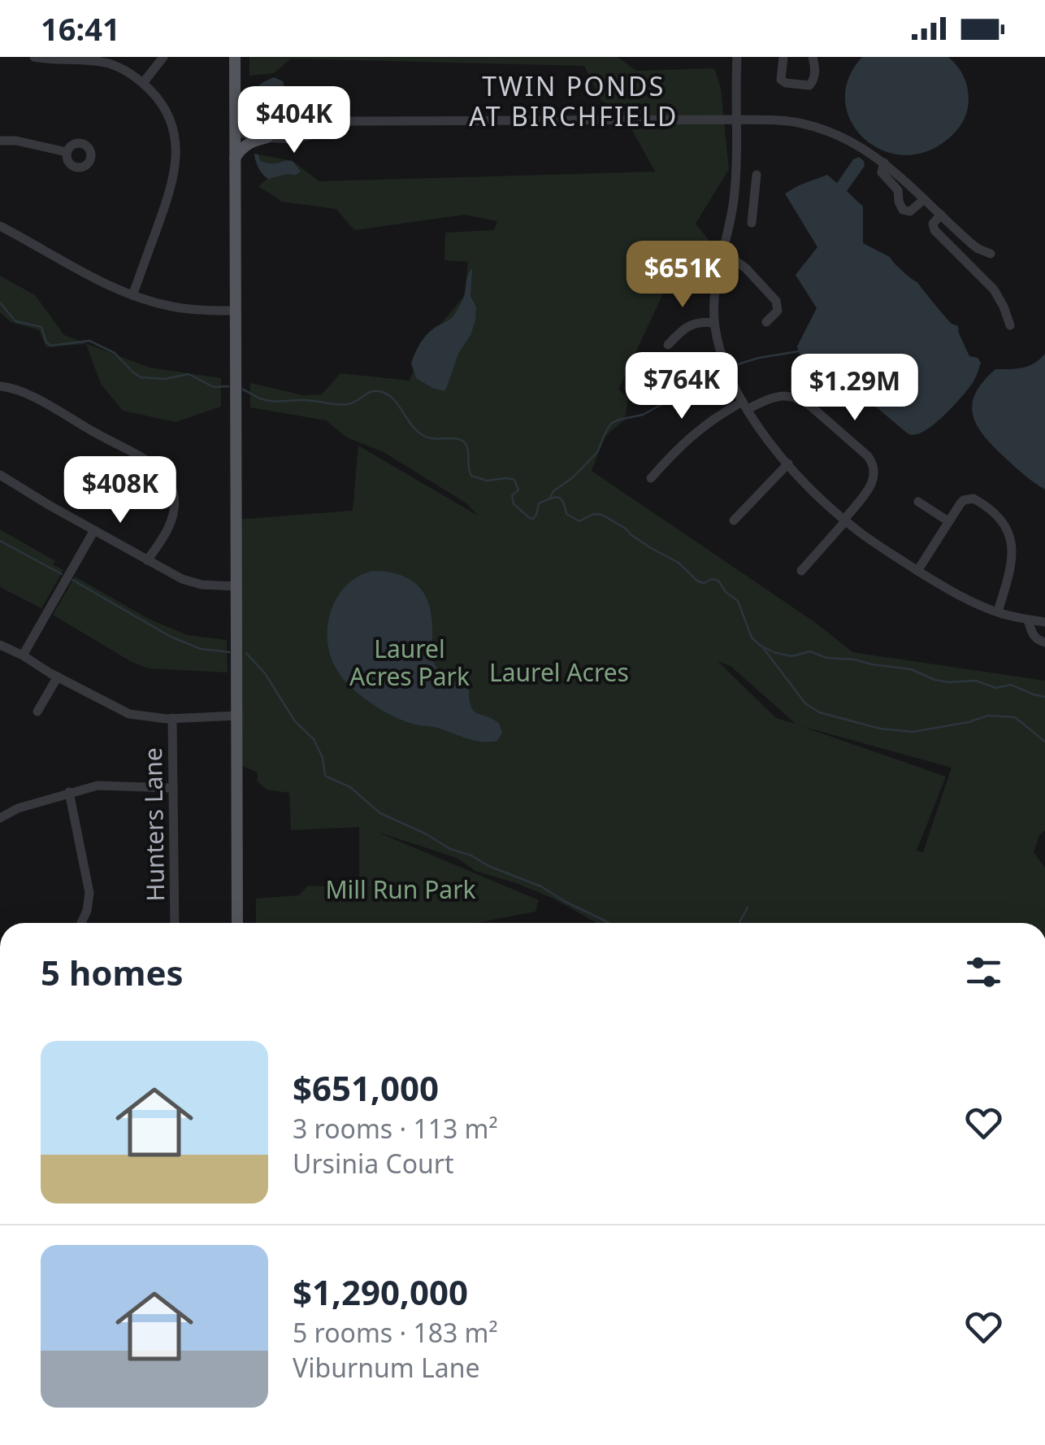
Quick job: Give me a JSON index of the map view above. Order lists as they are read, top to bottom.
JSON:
{
  "streets": {
    "street": ["Hunters Lane"]
  },
  "districts": ["TWIN PONDS AT BIRCHFIELD"],
  "parks": ["Laurel Acres Park", "Laurel Acres", "Mill Run Park"],
  "page": {
    "status": "16:41",
    "price": [
      "$404K",
      "$651K",
      "$764K",
      "$1.29M",
      "$408K"
    ],
    "heading": "5 homes",
    "list": [
      {
        "name": "$651,000",
        "note": "3 rooms · 113 m² · Ursinia Court"
      },
      {
        "name": "$1,290,000",
        "note": "5 rooms · 183 m² · Viburnum Lane"
      }
    ]
  }
}
